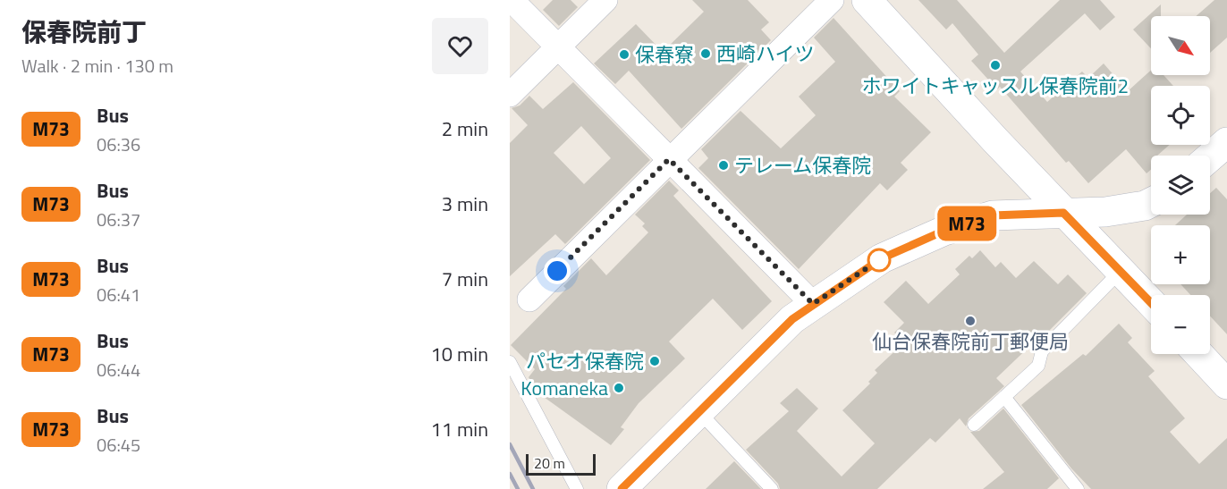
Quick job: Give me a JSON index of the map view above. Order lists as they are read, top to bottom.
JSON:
{
  "places": [
    "西崎ハイツ",
    "保春寮",
    "ホワイトキャッスル保春院前2",
    "テレーム保春院",
    "仙台保春院前丁郵便局",
    "パセオ保春院",
    "Komaneka"
  ],
  "lines": ["bus line M73"],
  "scale_bar": "20 m",
  "north": "bottom right",
  "page": {
    "heading": ["保春院前丁", "Walk · 2 min · 130 m"],
    "on_map": "M73",
    "map_buttons": ["+", "−"],
    "list": [
      {
        "mark": "M73",
        "name": "Bus",
        "note": "06:36",
        "value": "2 min"
      },
      {
        "mark": "M73",
        "name": "Bus",
        "note": "06:37",
        "value": "3 min"
      },
      {
        "mark": "M73",
        "name": "Bus",
        "note": "06:41",
        "value": "7 min"
      },
      {
        "mark": "M73",
        "name": "Bus",
        "note": "06:44",
        "value": "10 min"
      },
      {
        "mark": "M73",
        "name": "Bus",
        "note": "06:45",
        "value": "11 min"
      }
    ],
    "scale": "20 m"
  }
}
